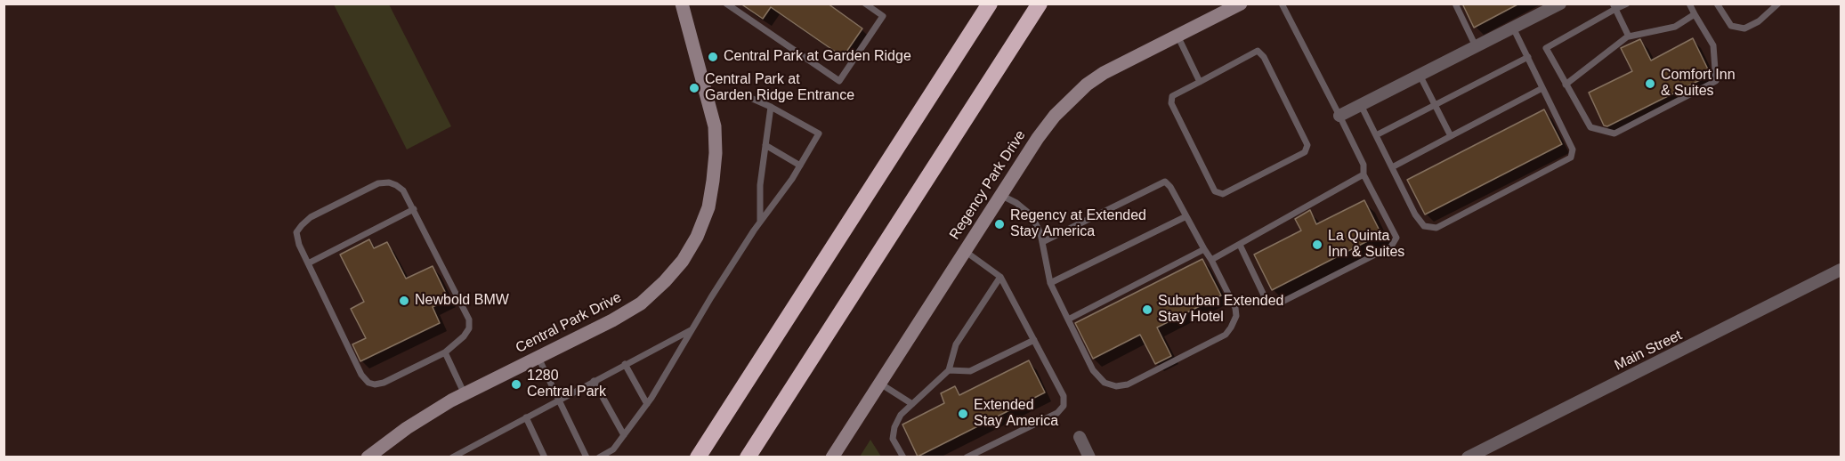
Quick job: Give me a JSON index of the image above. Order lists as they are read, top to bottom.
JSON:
{
  "streets": {
    "street": ["Regency Park Drive", "Central Park Drive", "Main Street"]
  },
  "places": [
    "Central Park at Garden Ridge",
    "Comfort Inn & Suites",
    "Central Park at Garden Ridge Entrance",
    "Regency at Extended Stay America",
    "La Quinta Inn & Suites",
    "Newbold BMW",
    "Suburban Extended Stay Hotel",
    "1280 Central Park",
    "Extended Stay America"
  ]
}
